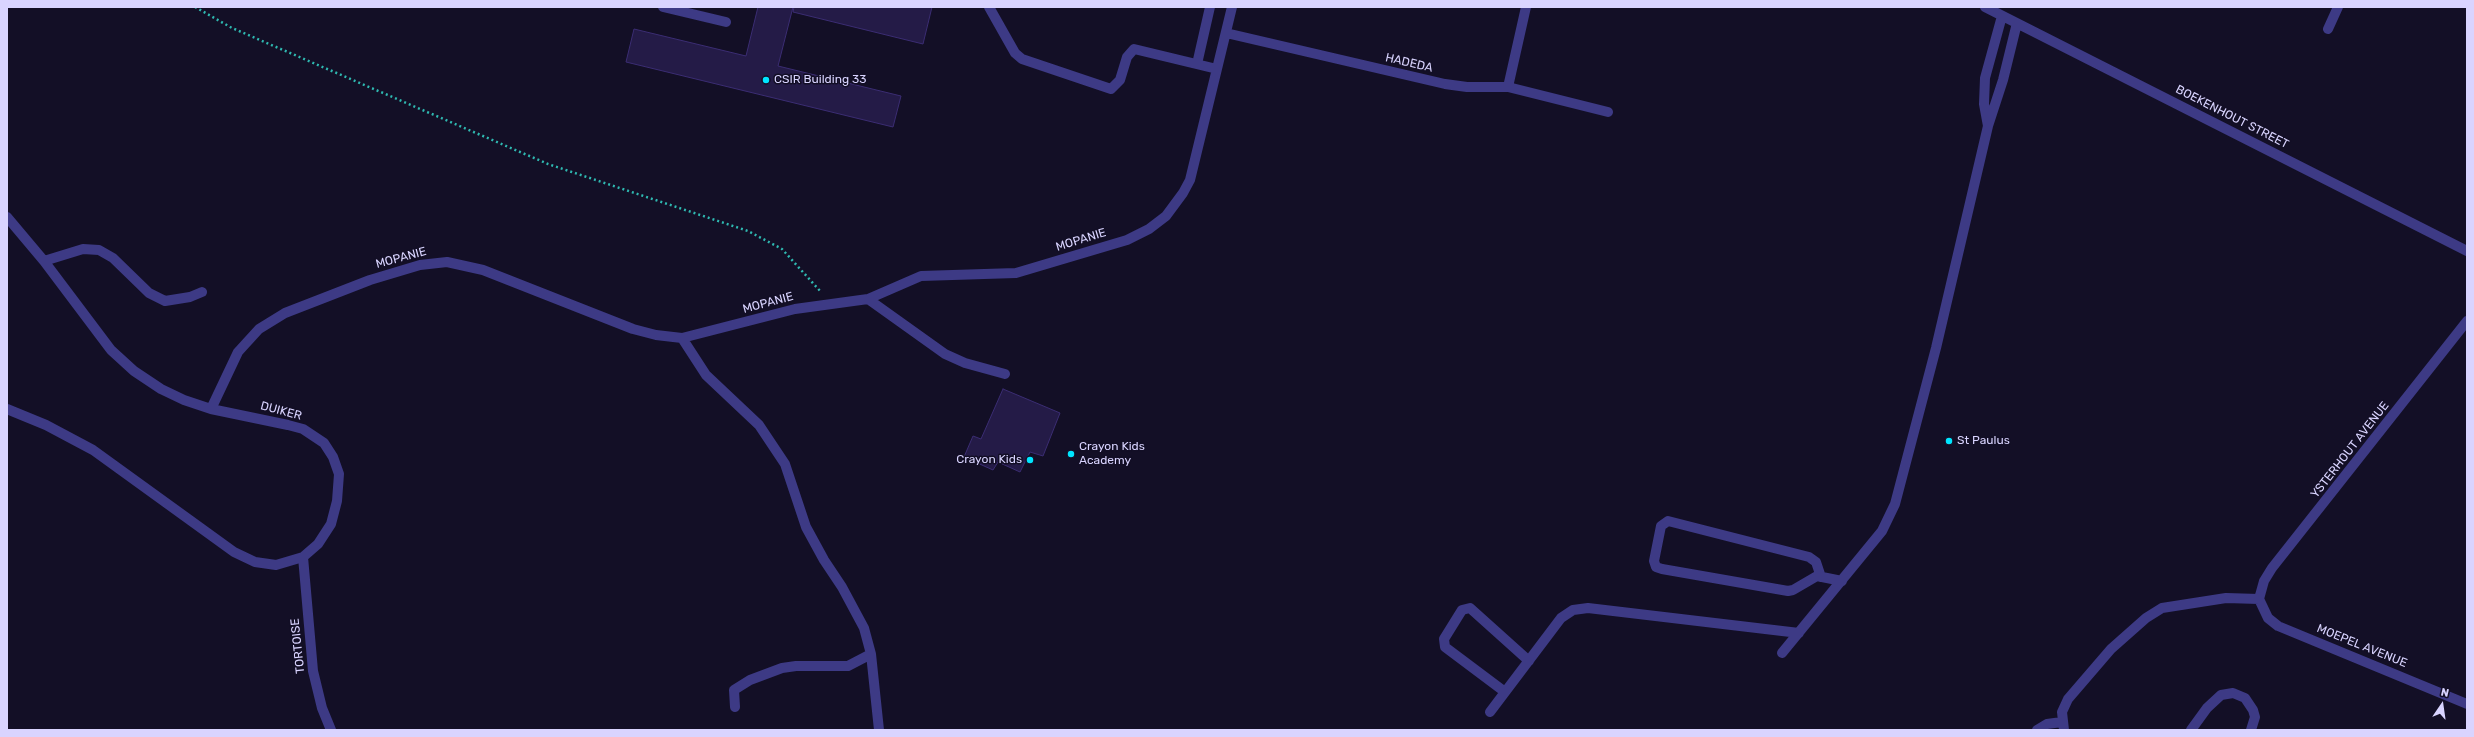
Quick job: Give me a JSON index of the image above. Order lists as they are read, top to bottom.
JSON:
{
  "streets": {
    "street": [
      "HADEDA",
      "BOEKENHOUT STREET",
      "MOPANIE",
      "DUIKER",
      "YSTERHOUT AVENUE",
      "TORTOISE",
      "MOEPEL AVENUE"
    ]
  },
  "crossings": [
    ["HADEDA", "MOPANIE"],
    ["MOPANIE", "DUIKER"],
    ["DUIKER", "TORTOISE"],
    ["YSTERHOUT AVENUE", "MOEPEL AVENUE"]
  ],
  "places": [
    "CSIR Building 33",
    "St Paulus",
    "Crayon Kids Academy",
    "Crayon Kids"
  ],
  "north": "top"
}
